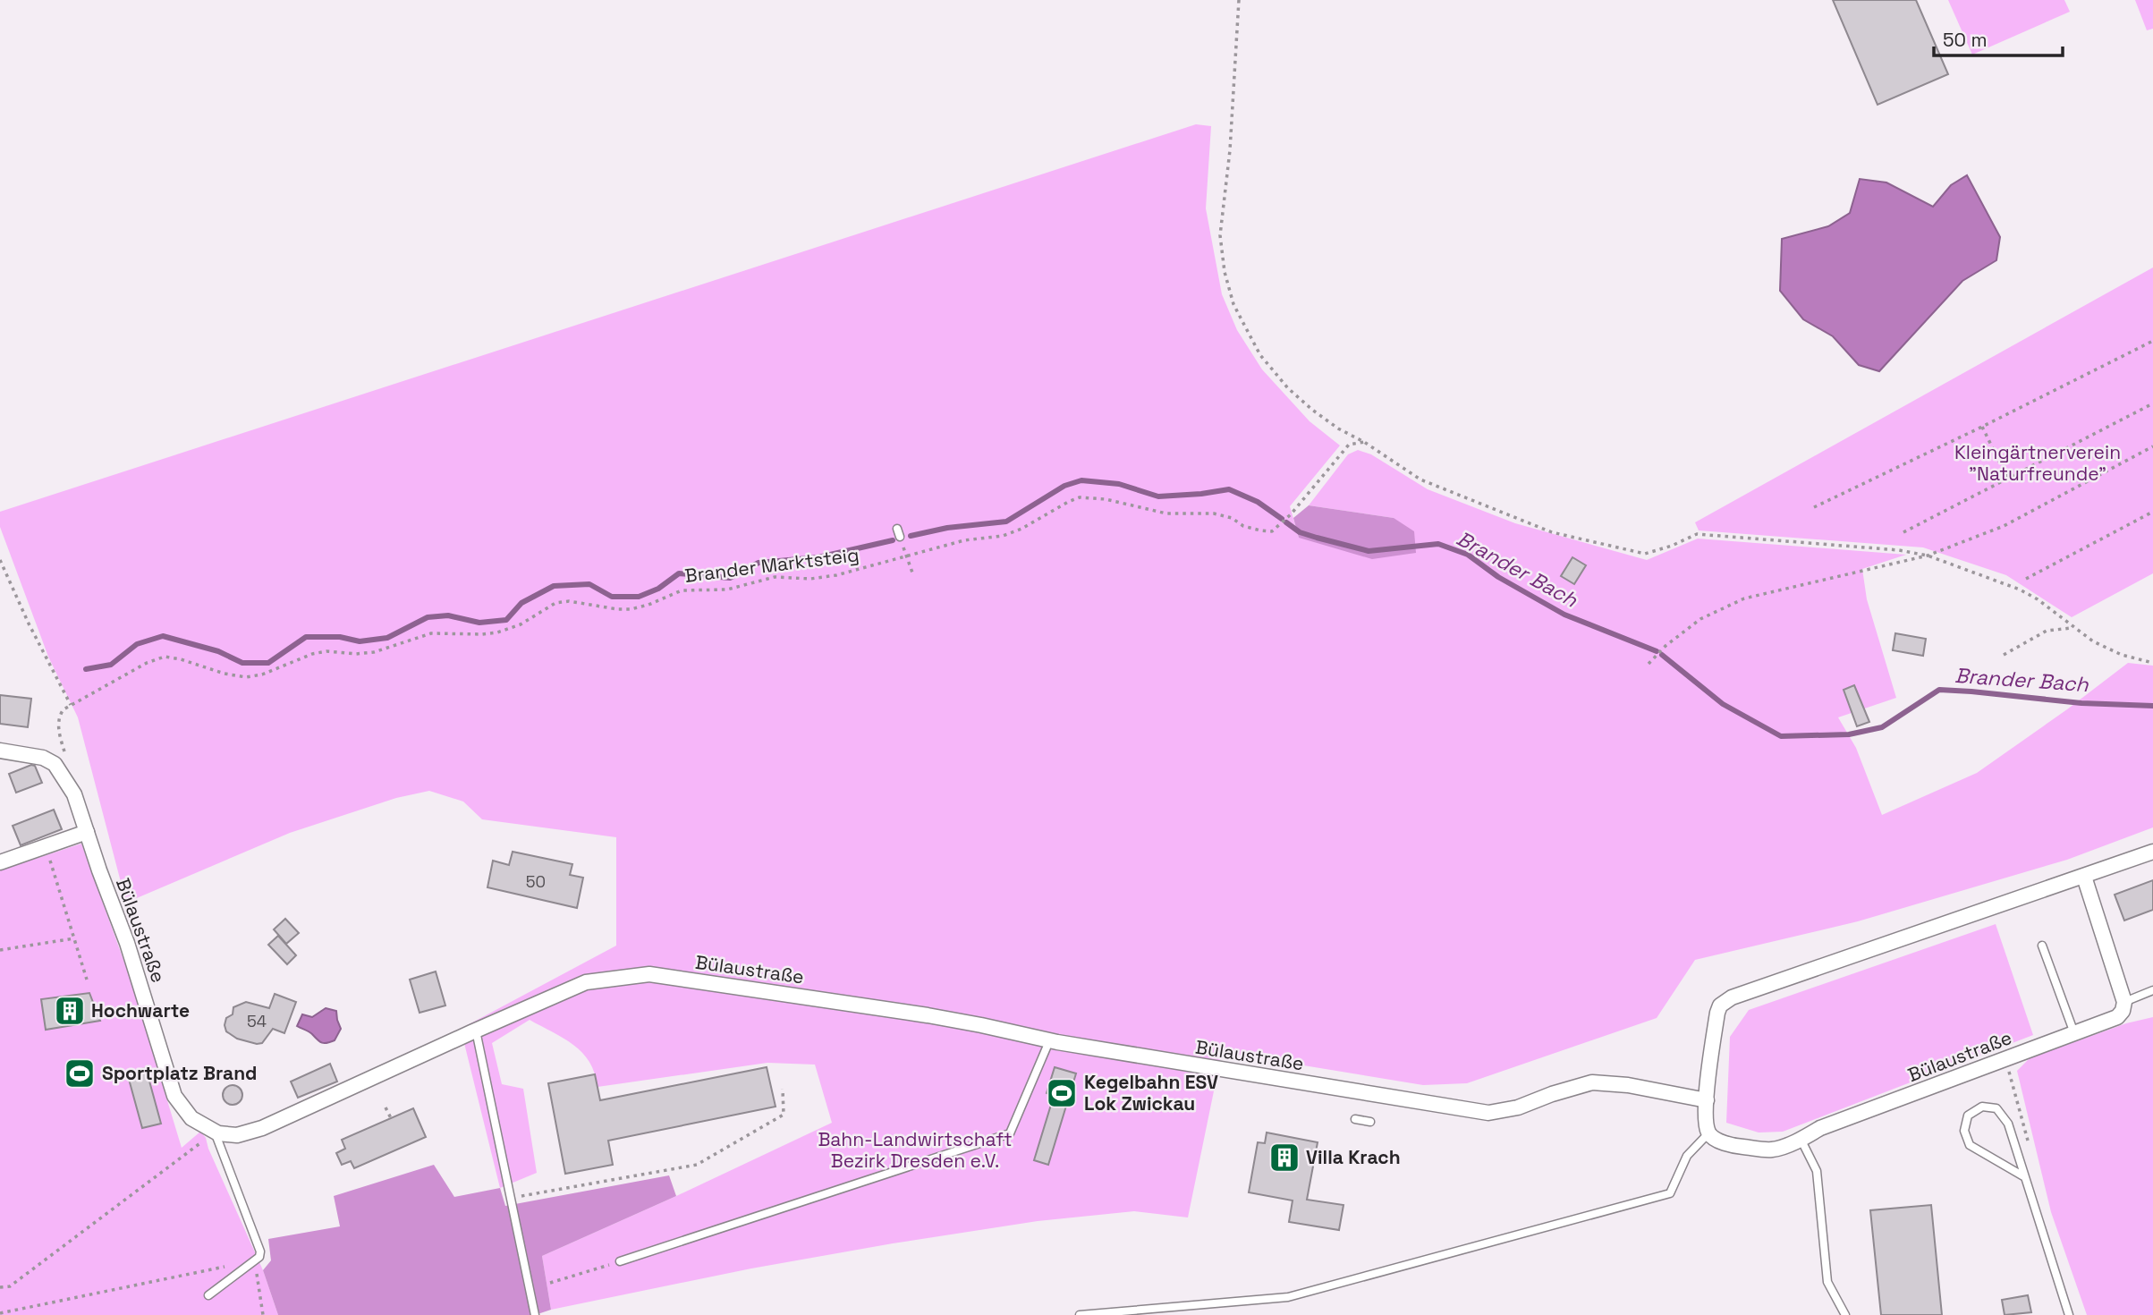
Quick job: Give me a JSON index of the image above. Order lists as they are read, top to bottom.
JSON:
{
  "streets": {
    "street": ["Bülaustraße"],
    "path": ["Brander Marktsteig"]
  },
  "water": ["Brander Bach"],
  "parks": ["Kleingärtnerverein \"Naturfreunde\"", "Bahn-Landwirtschaft Bezirk Dresden e.V."],
  "places": {
    "building": ["Hochwarte", "Villa Krach"],
    "sports": ["Sportplatz Brand", "Kegelbahn ESV Lok Zwickau"]
  },
  "house_numbers": ["50", "54"],
  "scale_bar": "50 m"
}
